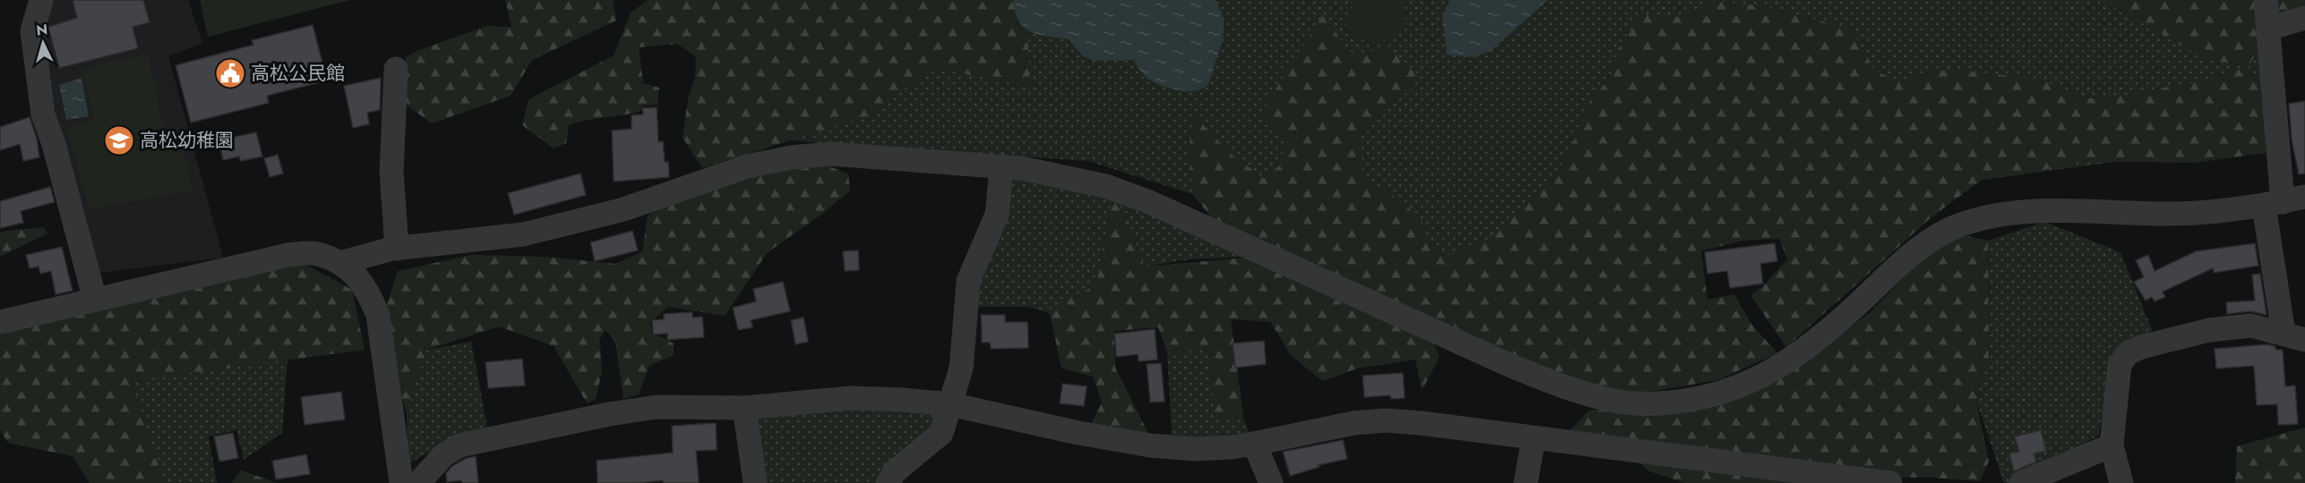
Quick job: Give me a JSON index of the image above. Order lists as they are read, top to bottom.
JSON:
{
  "places": {
    "public building": ["高松公民館"],
    "school or university": ["高松幼稚園"]
  },
  "north": "top"
}
